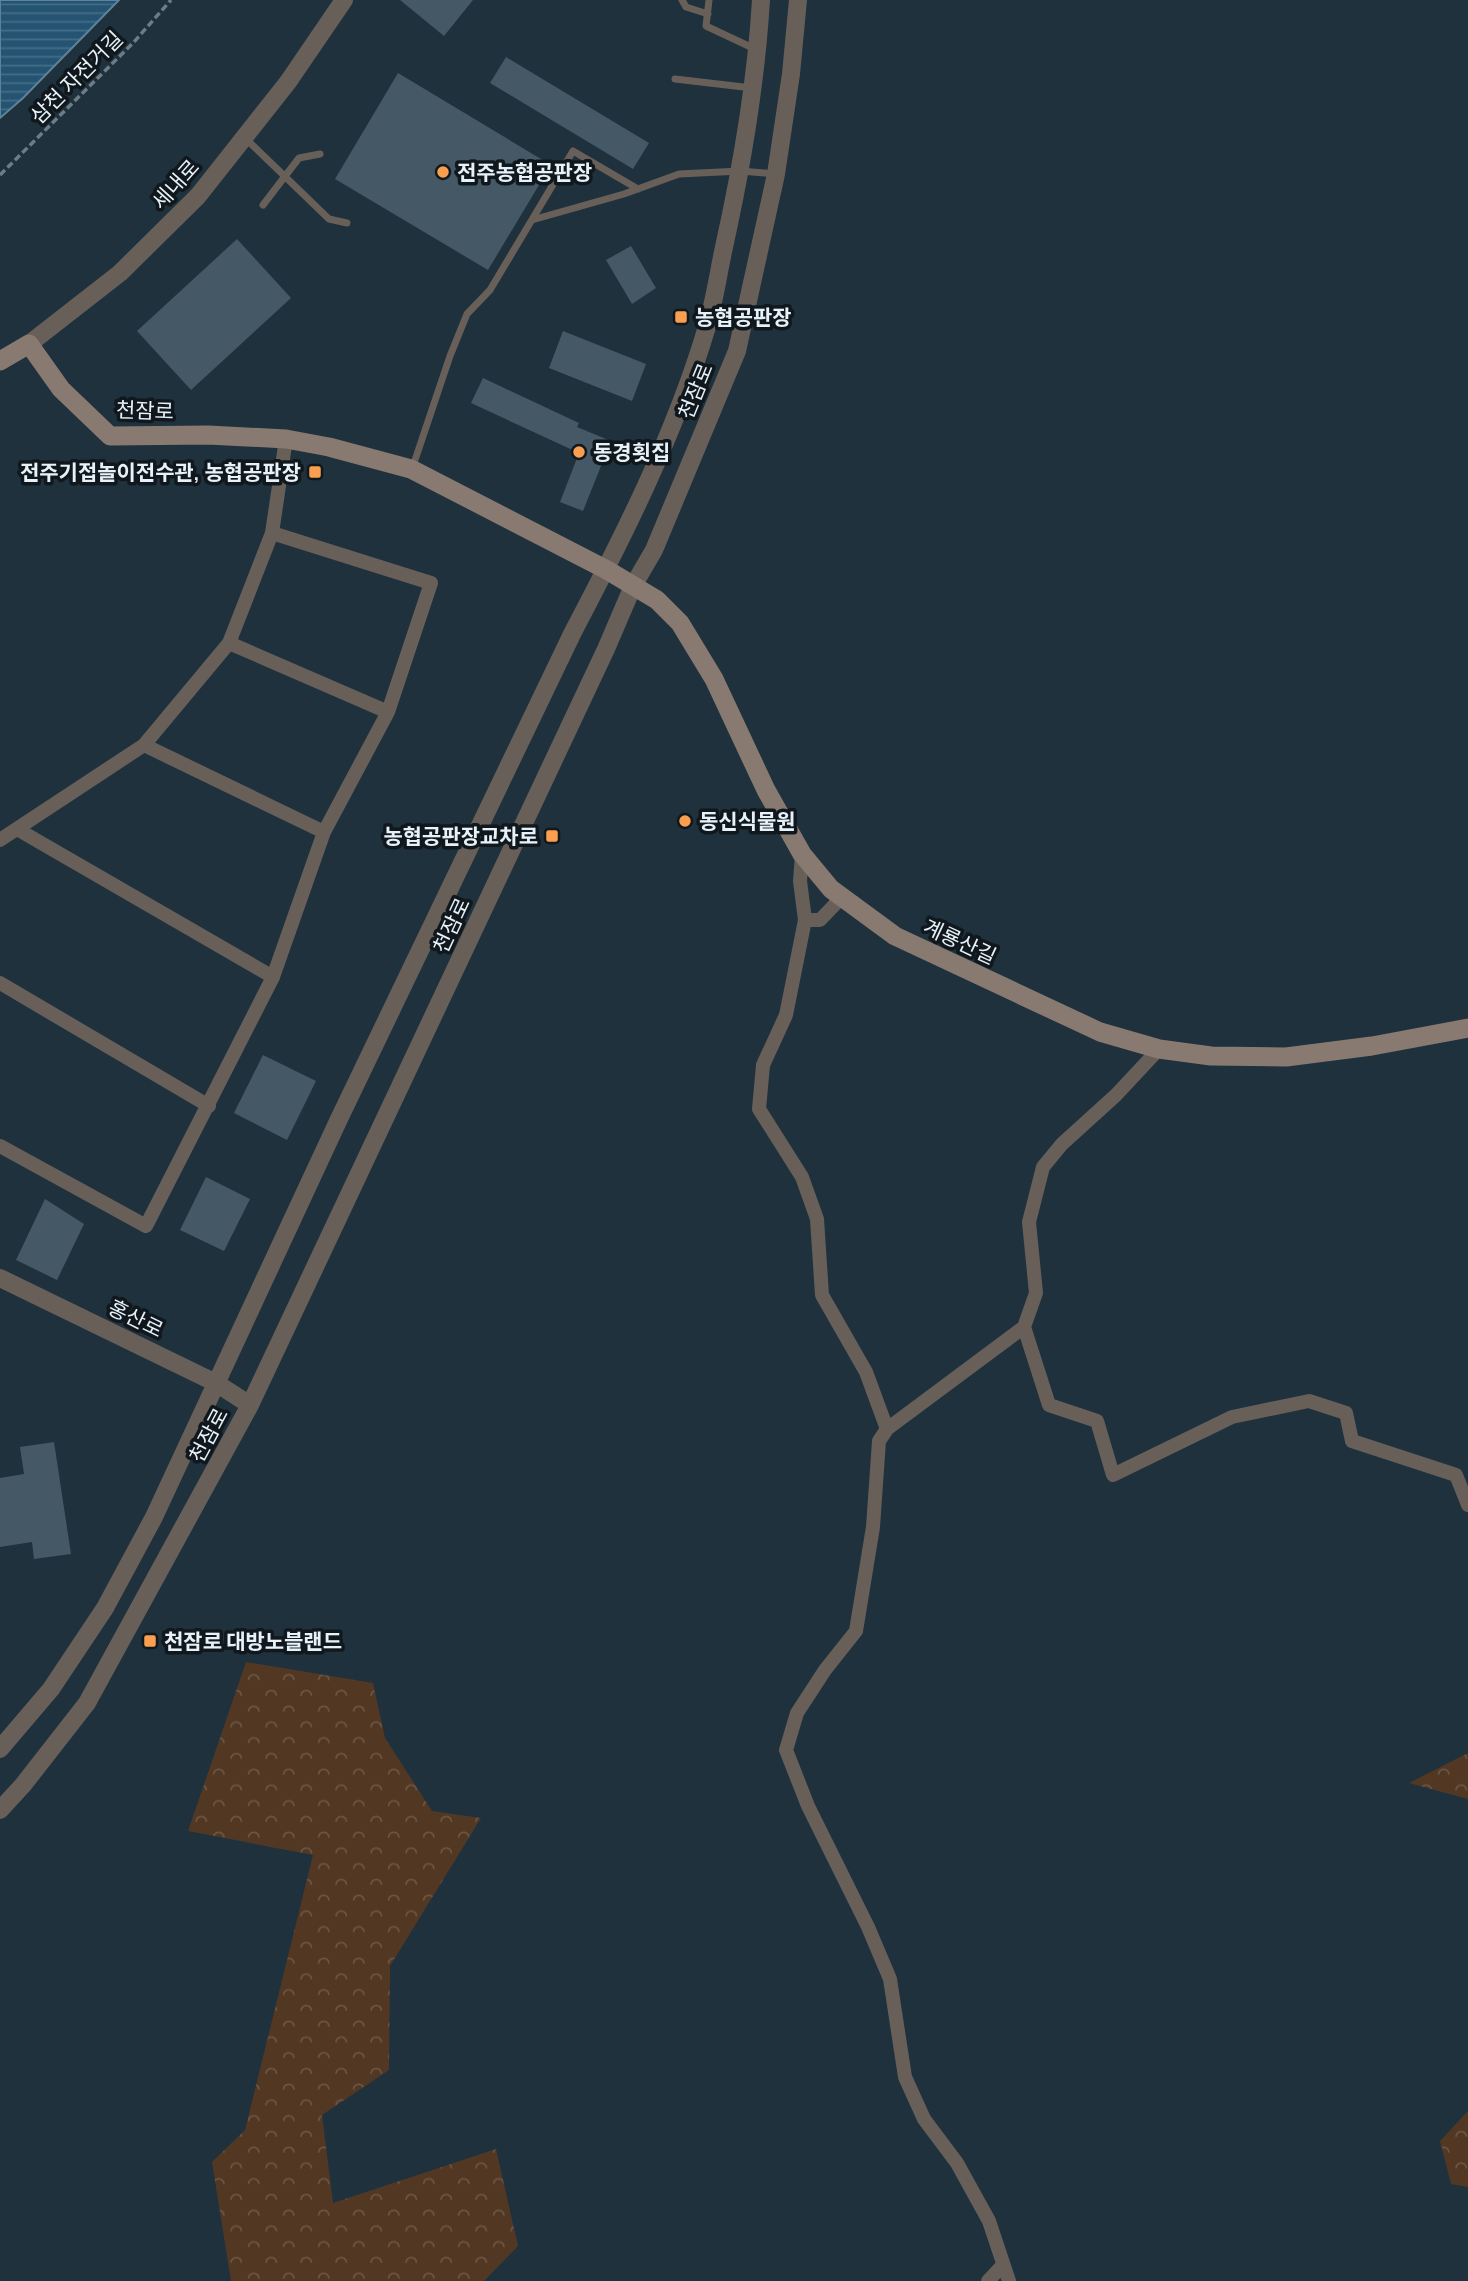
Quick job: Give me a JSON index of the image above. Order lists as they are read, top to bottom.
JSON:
{
  "streets": {
    "main road": ["세내로", "천잠로", "계룡산길"],
    "street": ["홍산로"],
    "path": ["삼천 자전거길"]
  },
  "crossings": [
    ["세내로", "천잠로"],
    ["천잠로", "계룡산길"],
    ["천잠로", "홍산로"]
  ],
  "places": {
    "other": ["전주농협공판장", "동경횟집", "동신식물원"],
    "transit": [
      "농협공판장",
      "전주기접놀이전수관, 농협공판장",
      "농협공판장교차로",
      "천잠로 대방노블랜드"
    ]
  }
}
